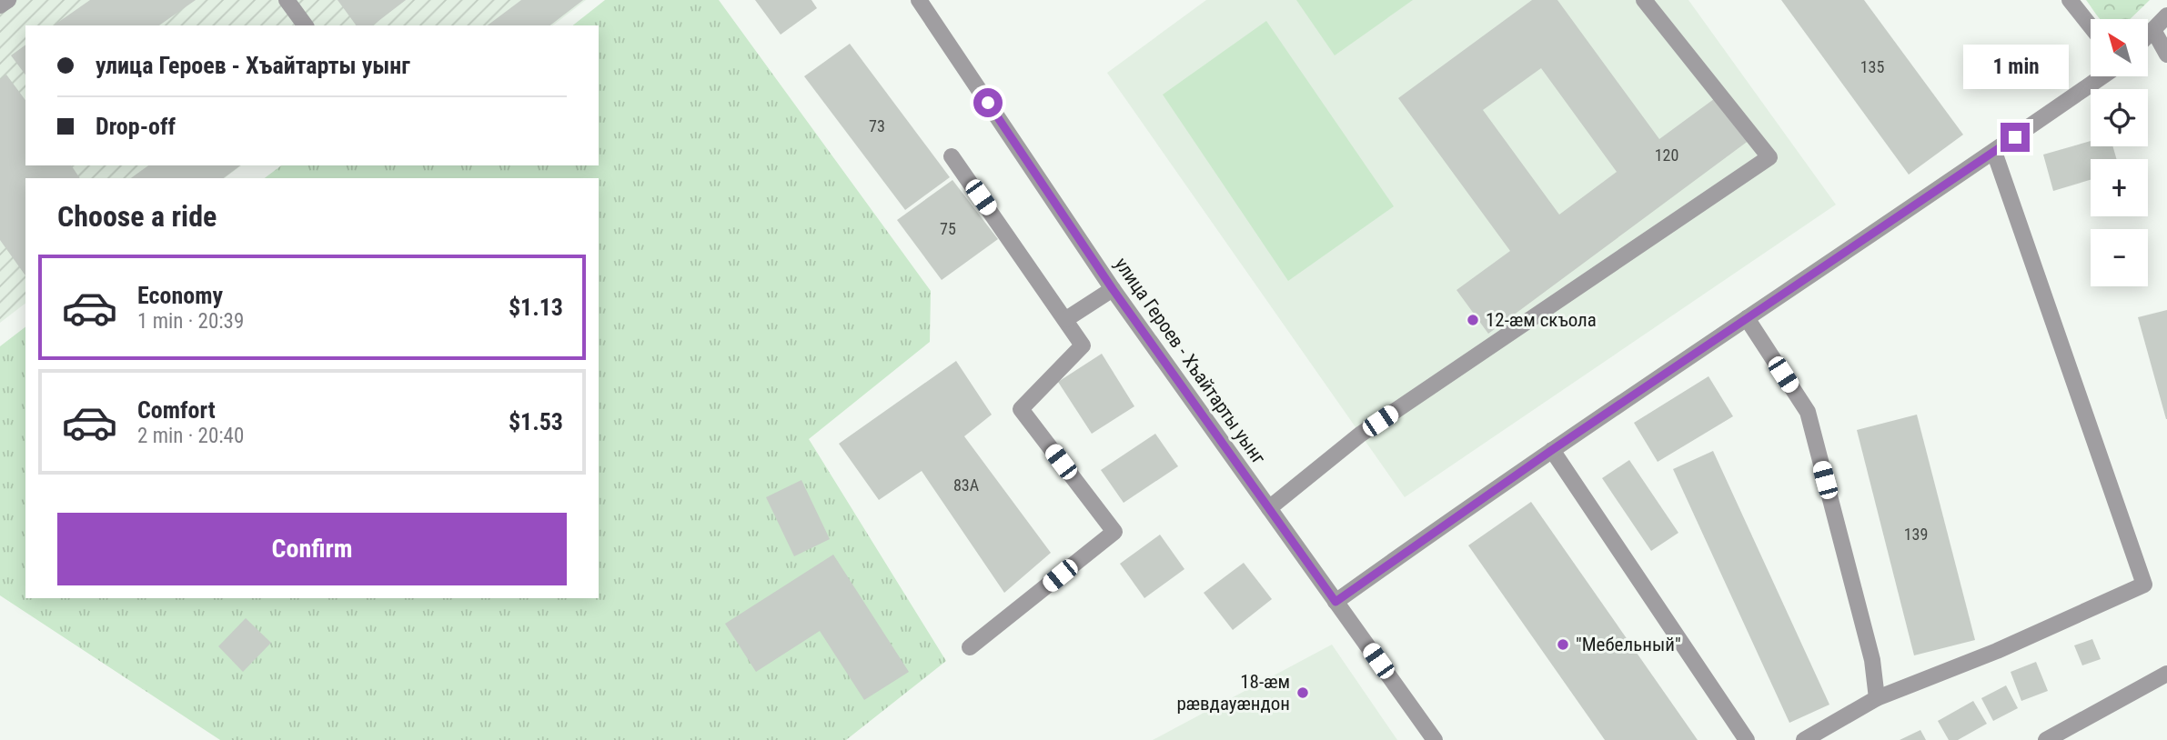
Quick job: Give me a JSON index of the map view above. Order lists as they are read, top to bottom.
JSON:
{
  "streets": {
    "street": ["улица Героев - Хъайтарты уынг"]
  },
  "places": ["12-æм скъола", "\"Мебельный\"", "18-æм рӕвдауӕндон"],
  "house_numbers": [
    "135",
    "73",
    "120",
    "75",
    "83А",
    "139"
  ],
  "north": "top left",
  "page": {
    "map_buttons": ["+", "−"],
    "banner": ["улица Героев - Хъайтарты уынг", "Drop-off"],
    "bubble": "1 min",
    "heading": "Choose a ride",
    "list": [
      {
        "name": "Economy",
        "note": "1 min · 20:39",
        "value": "$1.13"
      },
      {
        "name": "Comfort",
        "note": "2 min · 20:40",
        "value": "$1.53"
      }
    ],
    "buttons": "Confirm"
  }
}
